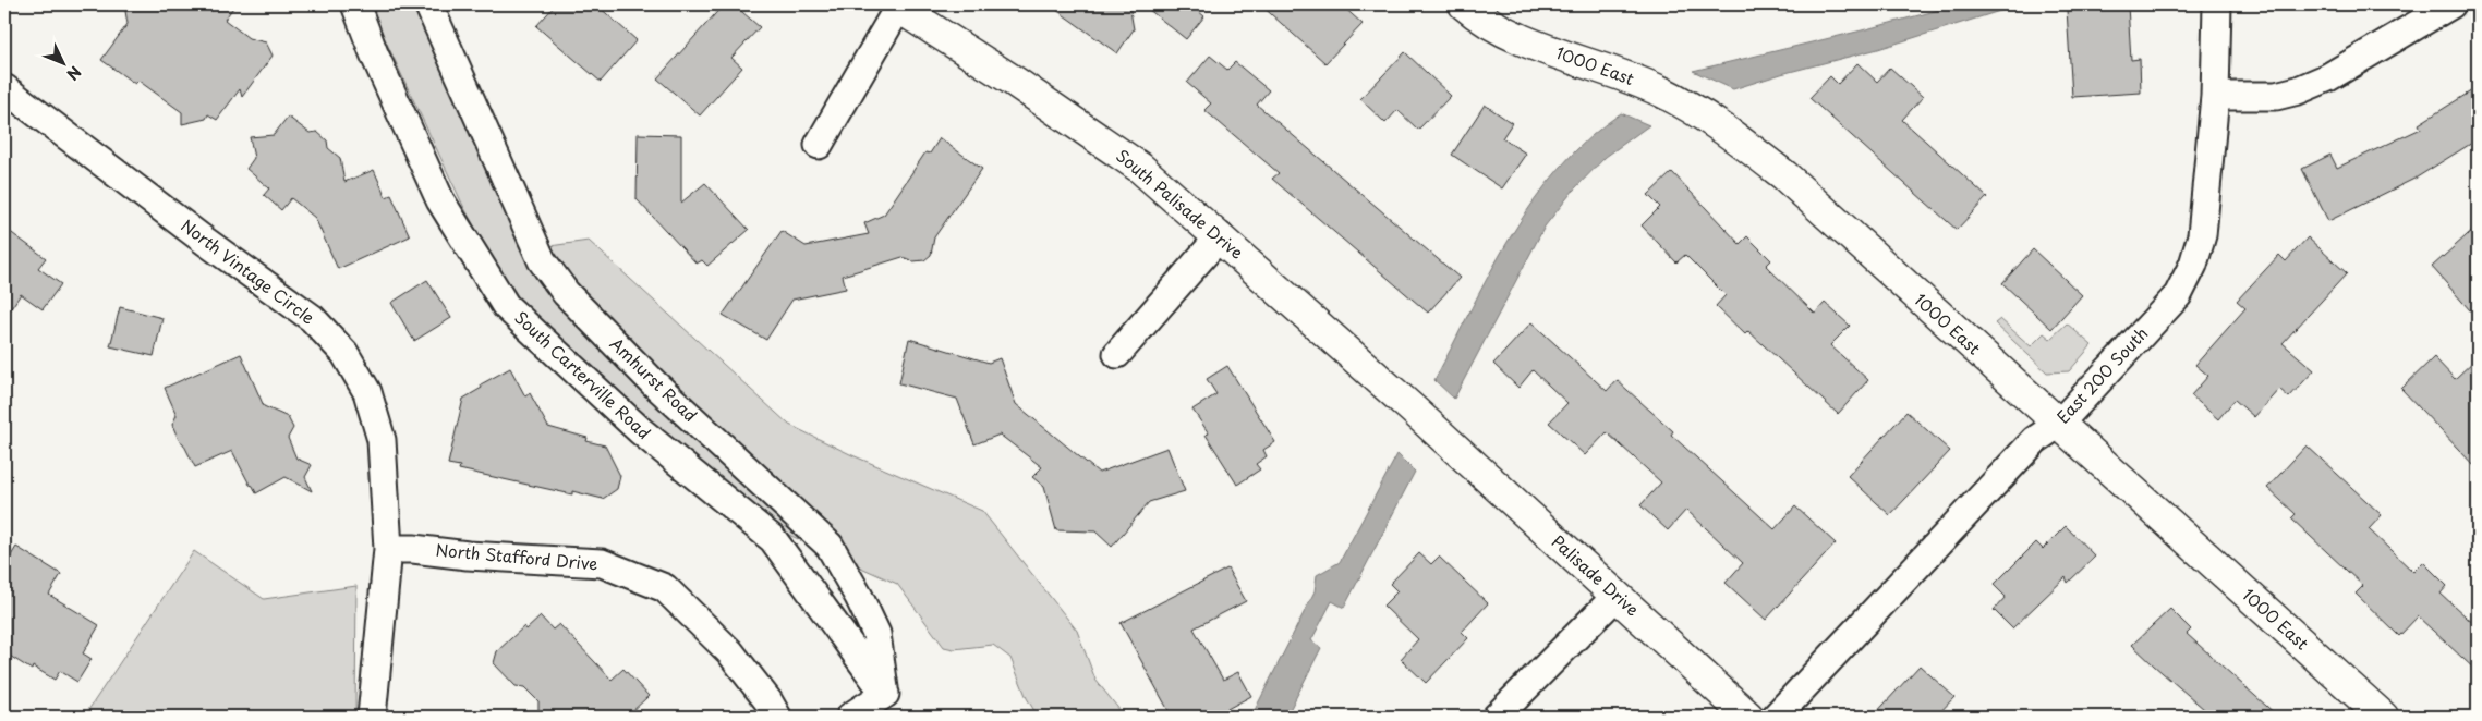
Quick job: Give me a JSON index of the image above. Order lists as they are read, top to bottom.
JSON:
{
  "streets": {
    "street": [
      "1000 East",
      "South Palisade Drive",
      "North Vintage Circle",
      "South Carterville Road",
      "East 200 South",
      "Amhurst Road",
      "North Stafford Drive",
      "Palisade Drive"
    ]
  },
  "crossings": [
    ["1000 East", "East 200 South"],
    ["South Palisade Drive", "Palisade Drive"],
    ["North Vintage Circle", "North Stafford Drive"],
    ["South Carterville Road", "Amhurst Road"]
  ],
  "north": "bottom right"
}
